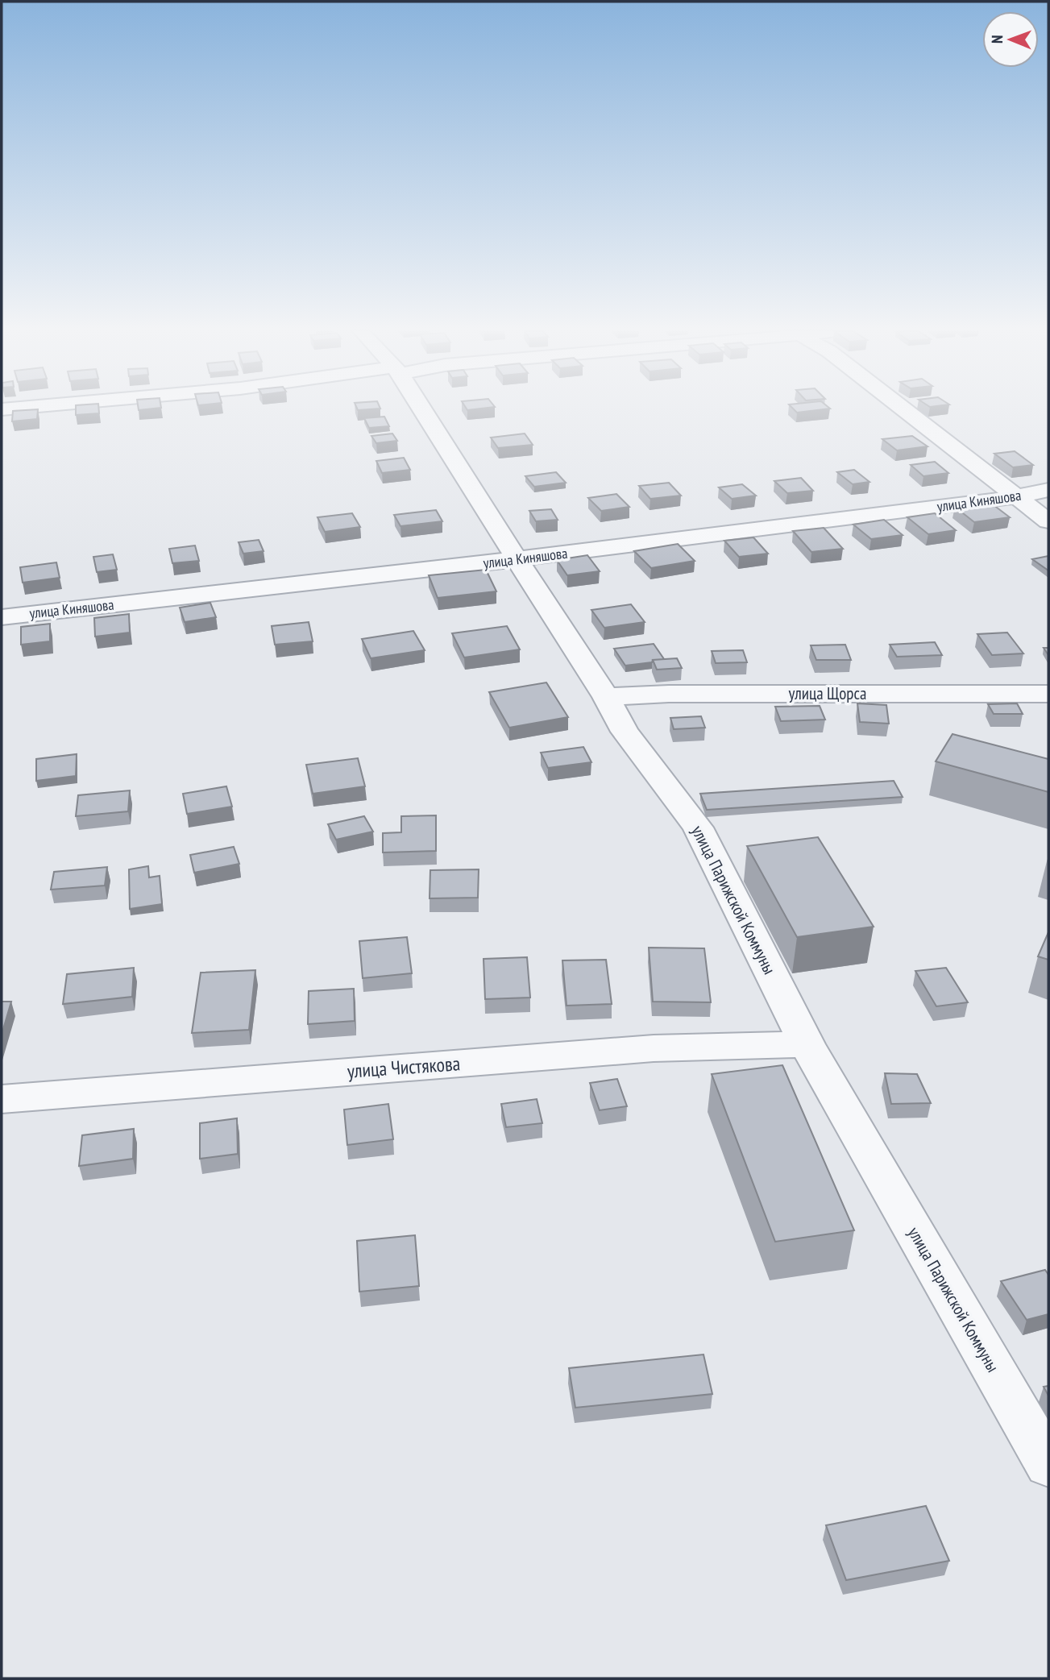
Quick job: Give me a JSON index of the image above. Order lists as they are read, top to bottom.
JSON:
{
  "streets": {
    "street": [
      "улица Киняшова",
      "улица Щорса",
      "улица Парижской Коммуны",
      "улица Чистякова"
    ]
  },
  "crossings": [
    ["улица Киняшова", "улица Парижской Коммуны"],
    ["улица Щорса", "улица Парижской Коммуны"],
    ["улица Парижской Коммуны", "улица Чистякова"]
  ],
  "north": "left"
}
